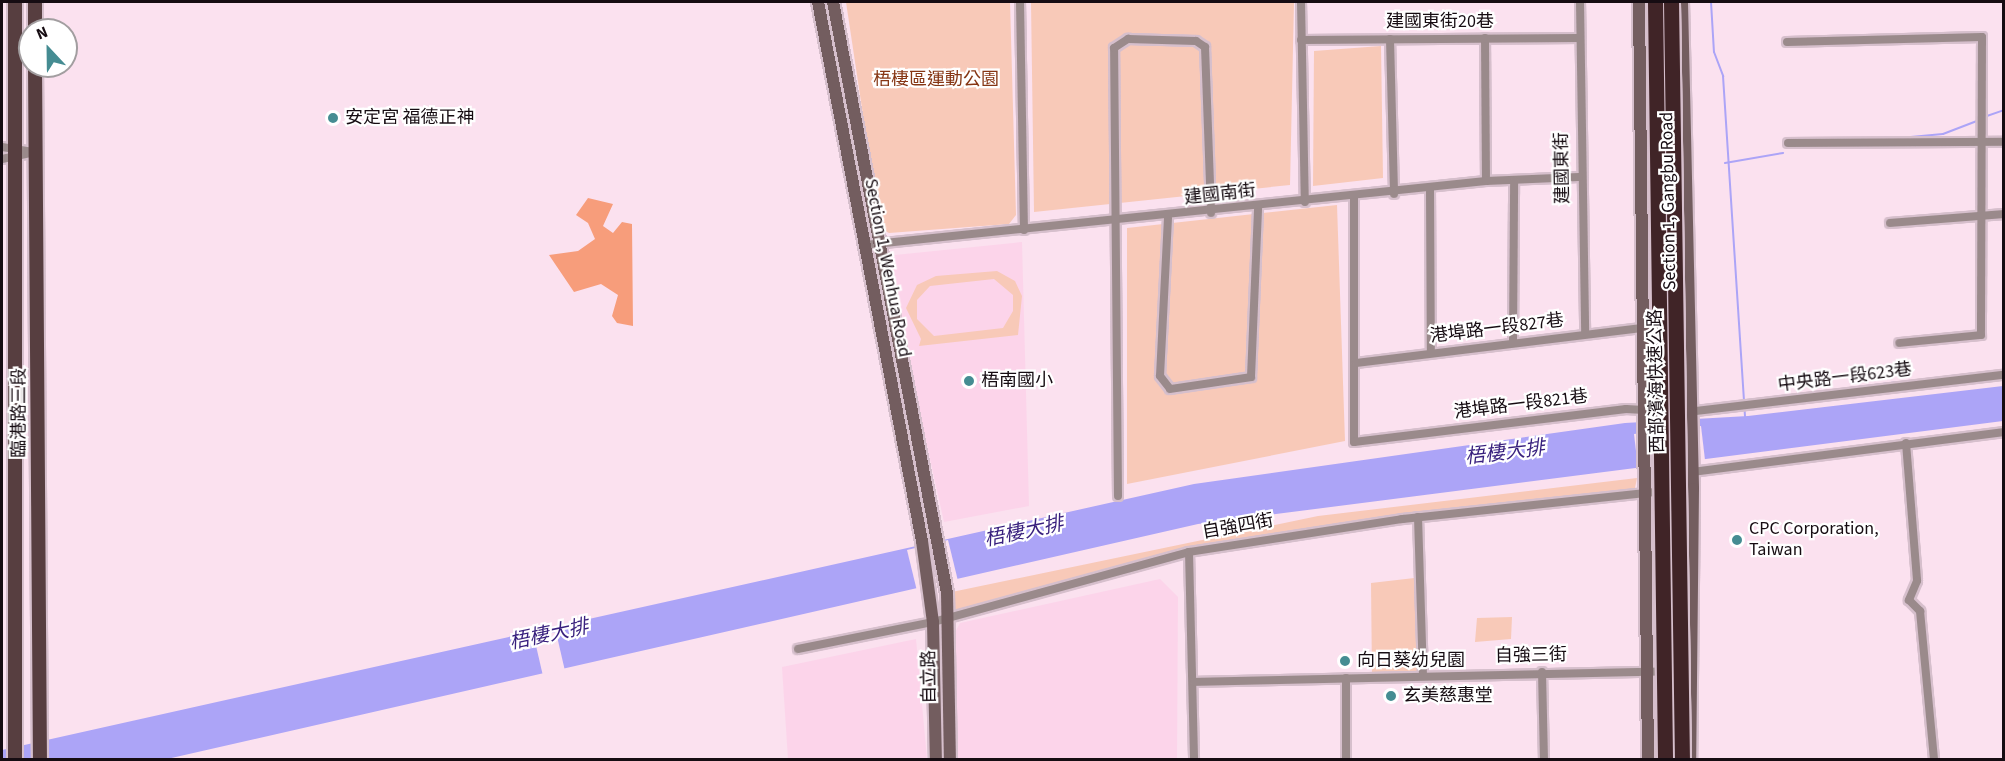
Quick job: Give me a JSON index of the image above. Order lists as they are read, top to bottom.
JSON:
{
  "streets": {
    "highway": ["西部濱海快速公路"],
    "main road": ["臨港路三段"],
    "street": [
      "建國東街20巷",
      "建國東街",
      "建國南街",
      "Section 1, Gangbu Road",
      "Section 1, Wenhua Road",
      "港埠路一段827巷",
      "中央路一段623巷",
      "港埠路一段821巷",
      "自強四街",
      "自強三街",
      "自立路"
    ]
  },
  "crossings": [
    ["建國東街20巷", "建國東街"],
    ["建國東街", "建國南街"],
    ["建國東街", "港埠路一段827巷"],
    ["建國南街", "Section 1, Wenhua Road"],
    ["Section 1, Gangbu Road", "港埠路一段827巷"],
    ["Section 1, Gangbu Road", "中央路一段623巷"],
    ["Section 1, Gangbu Road", "西部濱海快速公路"],
    ["Section 1, Gangbu Road", "港埠路一段821巷"],
    ["Section 1, Gangbu Road", "自強四街"],
    ["Section 1, Gangbu Road", "自強三街"],
    ["Section 1, Wenhua Road", "自立路"],
    ["港埠路一段827巷", "港埠路一段821巷"],
    ["中央路一段623巷", "港埠路一段821巷"],
    ["自強四街", "自立路"]
  ],
  "water": ["梧棲大排"],
  "parks": ["梧棲區運動公園"],
  "places": [
    "安定宮 福德正神",
    "梧南國小",
    "CPC Corporation, Taiwan",
    "向日葵幼兒園",
    "玄美慈惠堂"
  ],
  "north": "top"
}
